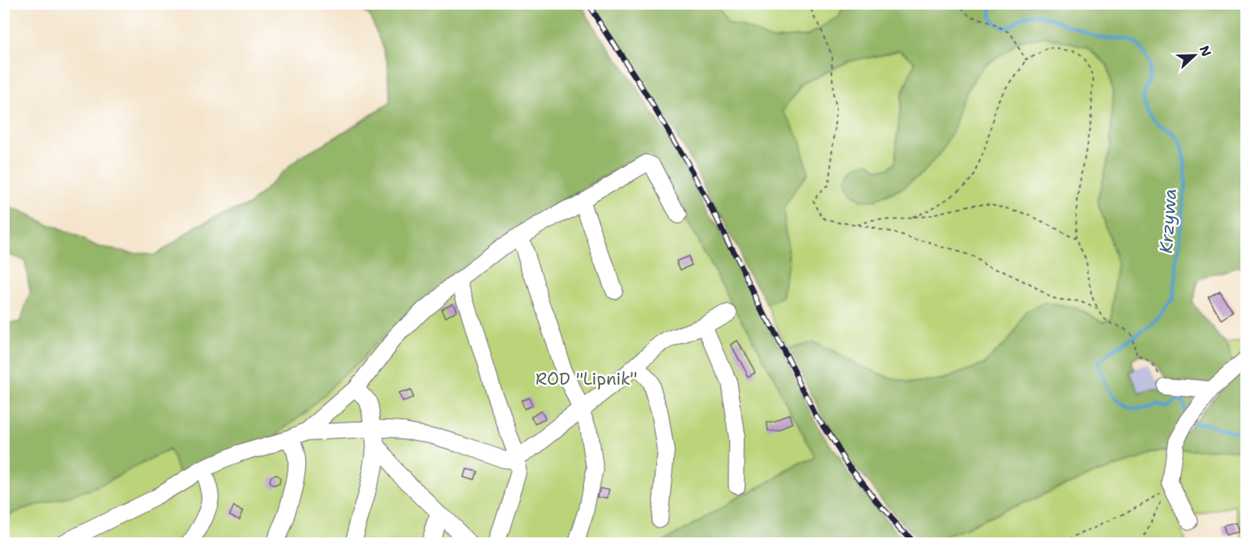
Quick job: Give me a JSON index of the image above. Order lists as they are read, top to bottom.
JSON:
{
  "water": ["Krzywa"],
  "parks": ["ROD \"Lipnik\""],
  "north": "right"
}
